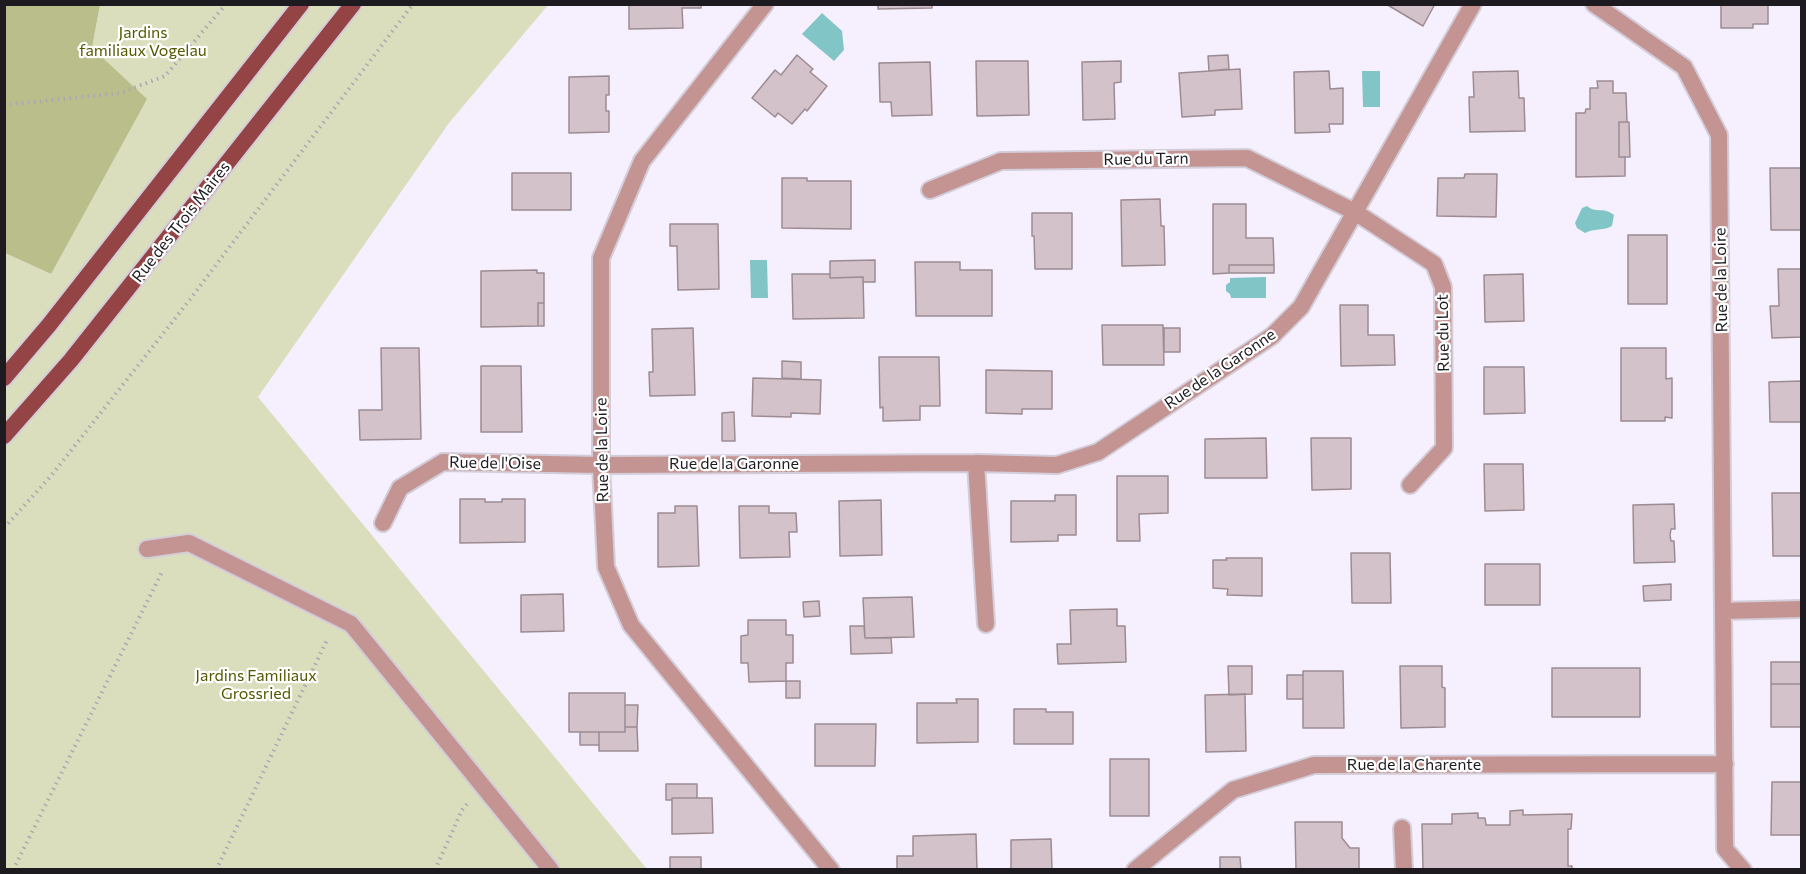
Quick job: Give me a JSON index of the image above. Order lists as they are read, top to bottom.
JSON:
{
  "streets": {
    "main road": ["Rue des Trois Maires"],
    "street": [
      "Rue du Tarn",
      "Rue de la Loire",
      "Rue du Lot",
      "Rue de la Garonne",
      "Rue de l'Oise",
      "Rue de la Charente"
    ]
  },
  "crossings": [
    ["Rue du Tarn", "Rue du Lot"],
    ["Rue du Tarn", "Rue de la Garonne"],
    ["Rue de la Loire", "Rue de la Garonne"],
    ["Rue de la Loire", "Rue de l'Oise"],
    ["Rue de la Loire", "Rue de la Charente"],
    ["Rue du Lot", "Rue de la Garonne"],
    ["Rue de la Garonne", "Rue de l'Oise"]
  ],
  "parks": ["Jardins familiaux Vogelau", "Jardins Familiaux Grossried"]
}
